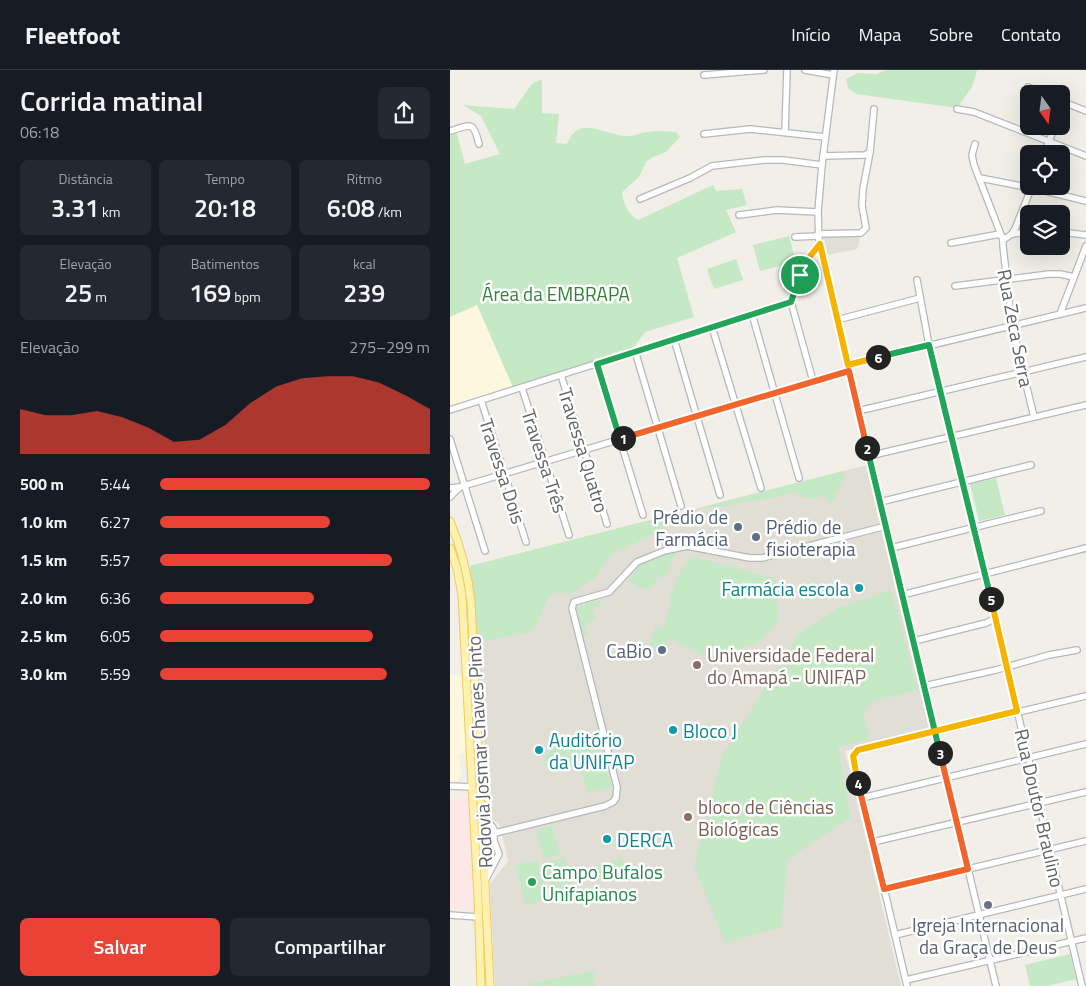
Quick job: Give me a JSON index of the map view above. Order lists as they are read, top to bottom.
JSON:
{
  "streets": {
    "main road": ["Rodovia Josmar Chaves Pinto"],
    "street": [
      "Rua Zeca Serra",
      "Travessa Quatro",
      "Travessa Três",
      "Travessa Dois",
      "Rua Doutor Braulino"
    ]
  },
  "parks": ["Área da EMBRAPA"],
  "places": [
    "Prédio de Farmácia",
    "Prédio de fisioterapia",
    "Farmácia escola",
    "CaBio",
    "Universidade Federal do Amapá - UNIFAP",
    "Bloco J",
    "Auditório da UNIFAP",
    "bloco de Ciências Biológicas",
    "DERCA",
    "Campo Bufalos Unifapianos",
    "Igreja Internacional da Graça de Deus"
  ],
  "north": "bottom",
  "page": {
    "header": "Fleetfoot",
    "nav": [
      "Início",
      "Mapa",
      "Sobre",
      "Contato"
    ],
    "heading": ["Corrida matinal", "06:18"],
    "stats": [
      ["Distância", "3.31 km"],
      ["Tempo", "20:18"],
      ["Ritmo", "6:08 /km"],
      ["Elevação", "25 m"],
      ["Batimentos", "169 bpm"],
      ["kcal", "239"]
    ],
    "chart": ["Elevação", "275–299 m"],
    "pins": [
      "6",
      "1",
      "2",
      "5",
      "3",
      "4"
    ],
    "list": [
      {
        "name": "500 m",
        "note": "5:44"
      },
      {
        "name": "1.0 km",
        "note": "6:27"
      },
      {
        "name": "1.5 km",
        "note": "5:57"
      },
      {
        "name": "2.0 km",
        "note": "6:36"
      },
      {
        "name": "2.5 km",
        "note": "6:05"
      },
      {
        "name": "3.0 km",
        "note": "5:59"
      }
    ],
    "buttons": ["Salvar", "Compartilhar"]
  }
}
